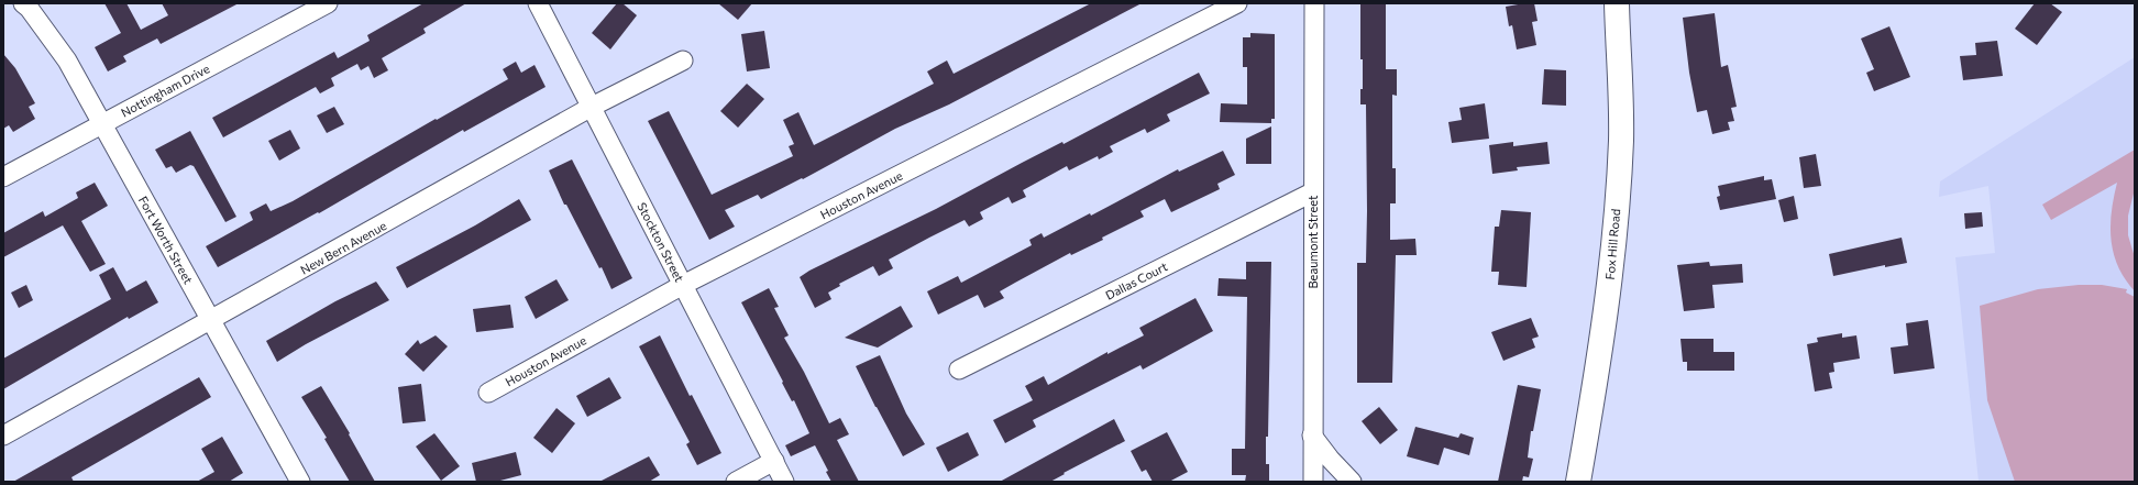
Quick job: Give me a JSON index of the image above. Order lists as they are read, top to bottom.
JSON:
{
  "streets": {
    "main road": ["Fox Hill Road"],
    "street": [
      "Nottingham Drive",
      "Houston Avenue",
      "Fort Worth Street",
      "Stockton Street",
      "Beaumont Street",
      "New Bern Avenue",
      "Dallas Court"
    ]
  },
  "crossings": [
    ["Nottingham Drive", "Fort Worth Street"],
    ["Houston Avenue", "Stockton Street"],
    ["Fort Worth Street", "New Bern Avenue"],
    ["Stockton Street", "New Bern Avenue"],
    ["Beaumont Street", "Dallas Court"]
  ]
}
